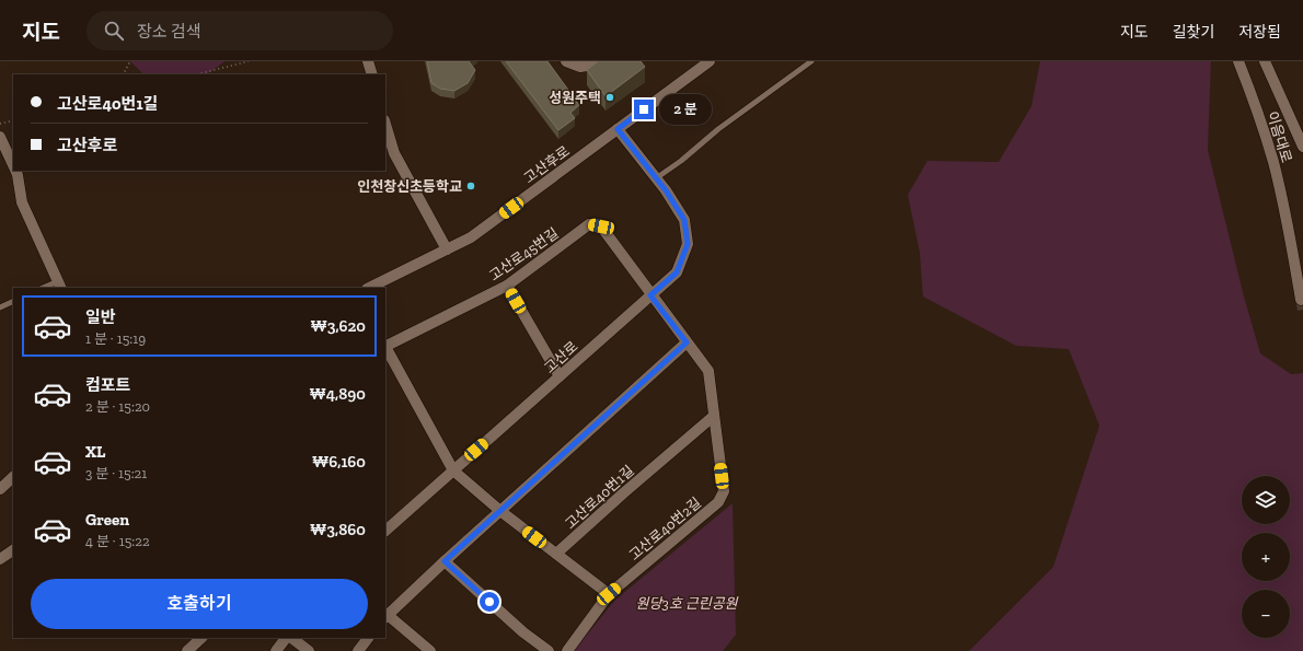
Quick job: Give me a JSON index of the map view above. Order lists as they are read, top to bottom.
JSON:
{
  "streets": {
    "street": [
      "이음대로",
      "고산후로",
      "고산로45번길",
      "고산로",
      "고산로40번1길",
      "고산로40번2길"
    ]
  },
  "crossings": [
    ["고산후로", "고산로"],
    ["고산로45번길", "고산로"],
    ["고산로45번길", "고산로40번2길"],
    ["고산로", "고산로40번2길"],
    ["고산로40번1길", "고산로40번2길"]
  ],
  "parks": ["원당3호 근린공원"],
  "places": ["성원주택", "인천창신초등학교"],
  "page": {
    "header": "지도",
    "search": "장소 검색",
    "nav": ["지도", "길찾기", "저장됨"],
    "banner": ["고산로40번1길", "고산후로"],
    "bubble": "2 분",
    "list": [
      {
        "name": "일반",
        "note": "1 분 · 15:19",
        "value": "₩3,620"
      },
      {
        "name": "컴포트",
        "note": "2 분 · 15:20",
        "value": "₩4,890"
      },
      {
        "name": "XL",
        "note": "3 분 · 15:21",
        "value": "₩6,160"
      },
      {
        "name": "Green",
        "note": "4 분 · 15:22",
        "value": "₩3,860"
      }
    ],
    "map_buttons": ["+", "−"],
    "buttons": "호출하기"
  }
}
